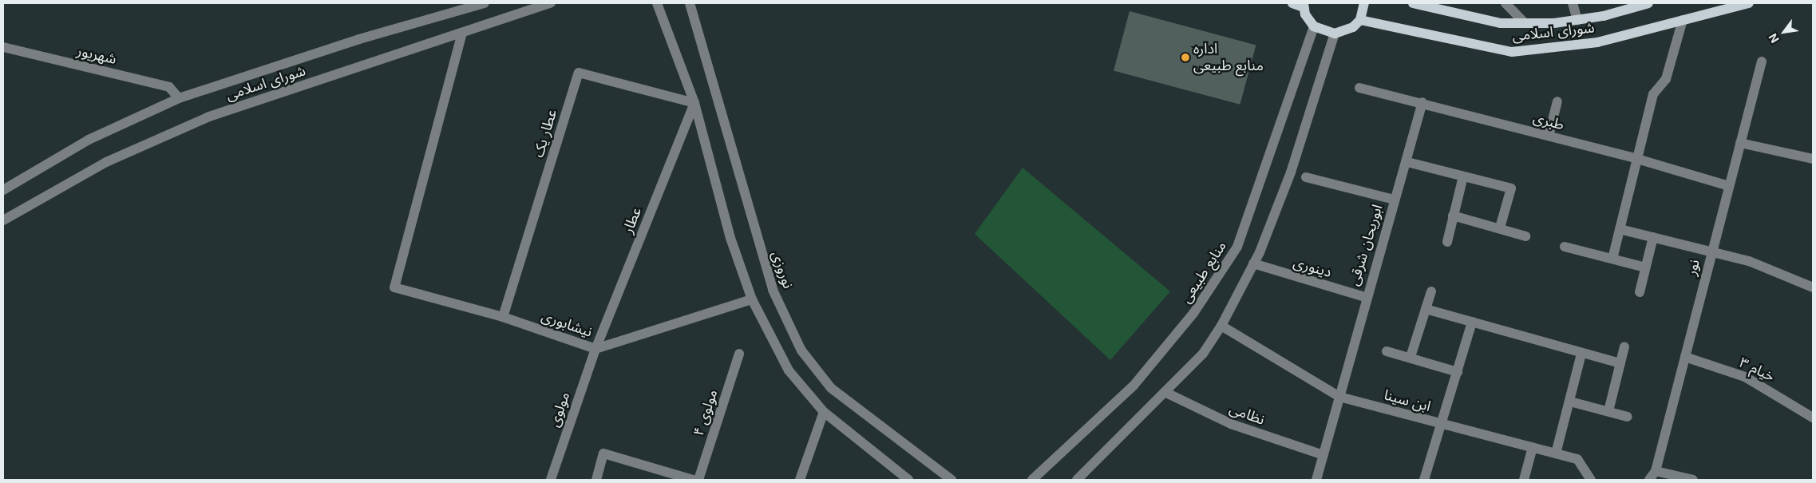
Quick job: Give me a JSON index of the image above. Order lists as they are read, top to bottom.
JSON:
{
  "streets": {
    "main road": ["شورای اسلامی"],
    "street": [
      "شهریور",
      "طبری",
      "عطار یک",
      "عطار",
      "ابوریحان شرقی",
      "دینوری",
      "نور",
      "نوروزی",
      "منابع طبیعی",
      "نیشابوری",
      "خیام ۳",
      "ابن سینا",
      "مولوی",
      "مولوی ۴",
      "نظامی"
    ]
  },
  "crossings": [
    ["شورای اسلامی", "شهریور"],
    ["شورای اسلامی", "نیشابوری"],
    ["طبری", "ابوریحان شرقی"],
    ["طبری", "نور"],
    ["عطار یک", "عطار"],
    ["عطار یک", "نیشابوری"],
    ["عطار", "نیشابوری"],
    ["عطار", "مولوی"],
    ["ابوریحان شرقی", "دینوری"],
    ["ابوریحان شرقی", "ابن سینا"],
    ["ابوریحان شرقی", "نظامی"],
    ["نور", "خیام ۳"],
    ["نیشابوری", "مولوی"]
  ],
  "places": ["اداره منابع طبیعی"],
  "north": "bottom left"
}
